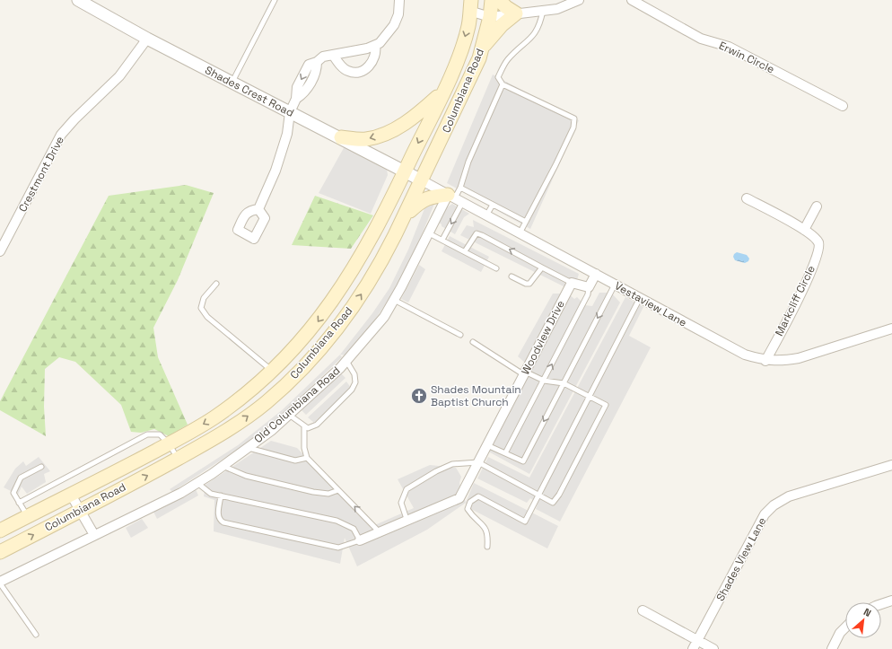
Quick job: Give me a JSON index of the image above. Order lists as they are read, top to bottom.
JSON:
{
  "streets": {
    "main road": ["Columbiana Road"],
    "street": [
      "Erwin Circle",
      "Shades Crest Road",
      "Crestmont Drive",
      "Markcliff Circle",
      "Vestaview Lane",
      "Woodview Drive",
      "Old Columbiana Road",
      "Shades View Lane"
    ]
  },
  "crossings": [
    ["Columbiana Road", "Shades Crest Road"],
    ["Columbiana Road", "Vestaview Lane"],
    ["Shades Crest Road", "Crestmont Drive"],
    ["Shades Crest Road", "Vestaview Lane"],
    ["Markcliff Circle", "Vestaview Lane"],
    ["Vestaview Lane", "Old Columbiana Road"]
  ],
  "places": {
    "church": ["Shades Mountain Baptist Church"]
  },
  "north": "top right"
}
